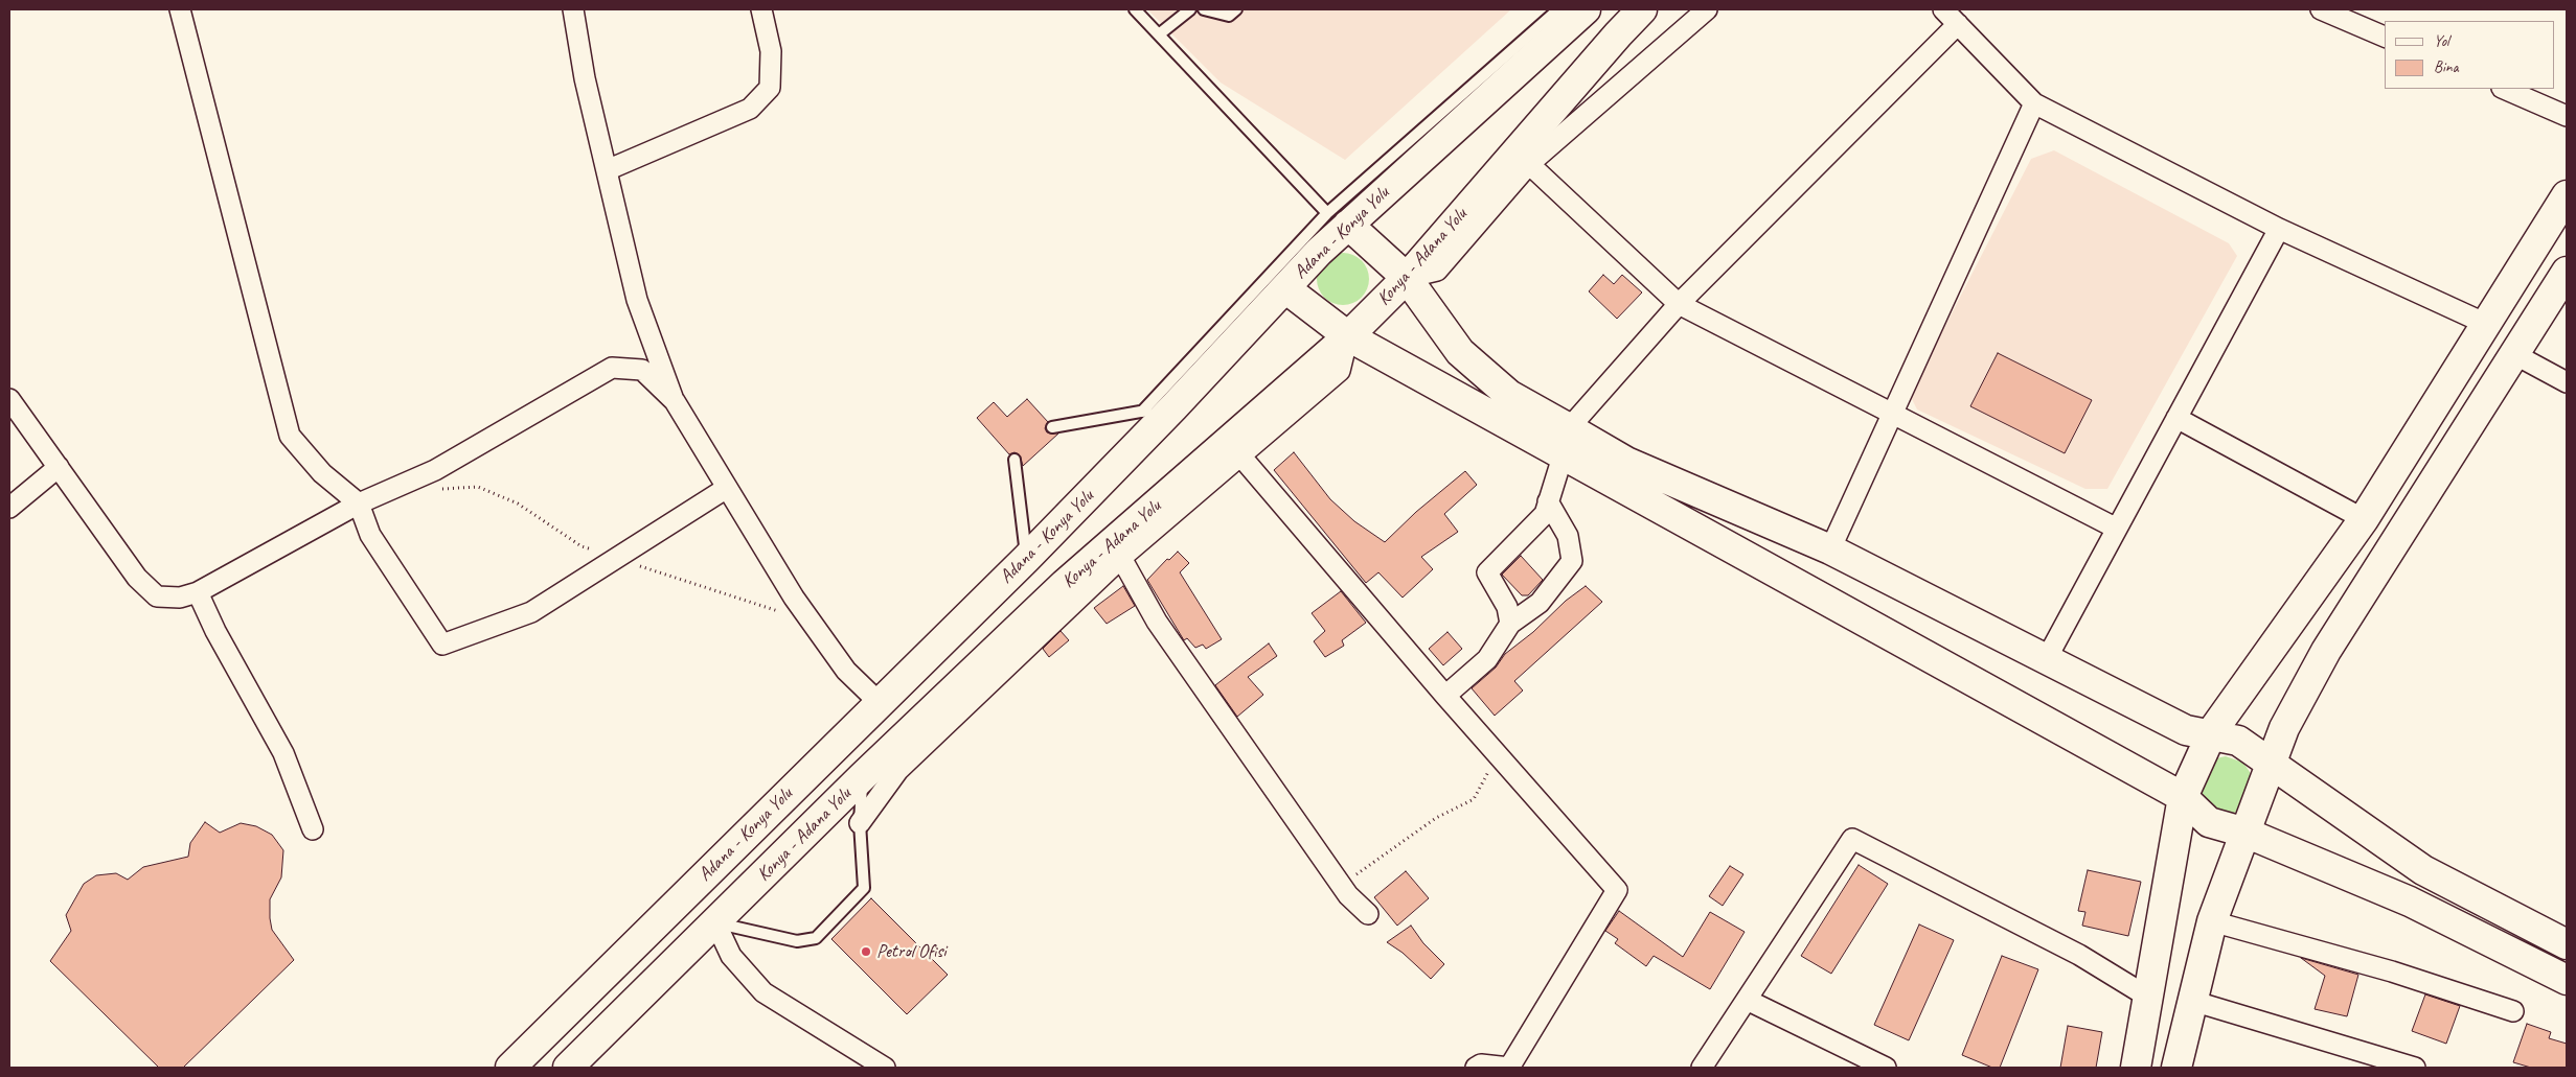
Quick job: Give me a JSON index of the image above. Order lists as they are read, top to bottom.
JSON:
{
  "streets": {
    "main road": ["Adana - Konya Yolu", "Konya - Adana Yolu"]
  },
  "places": ["Petrol Ofisi"],
  "legend": ["Yol", "Bina"]
}
